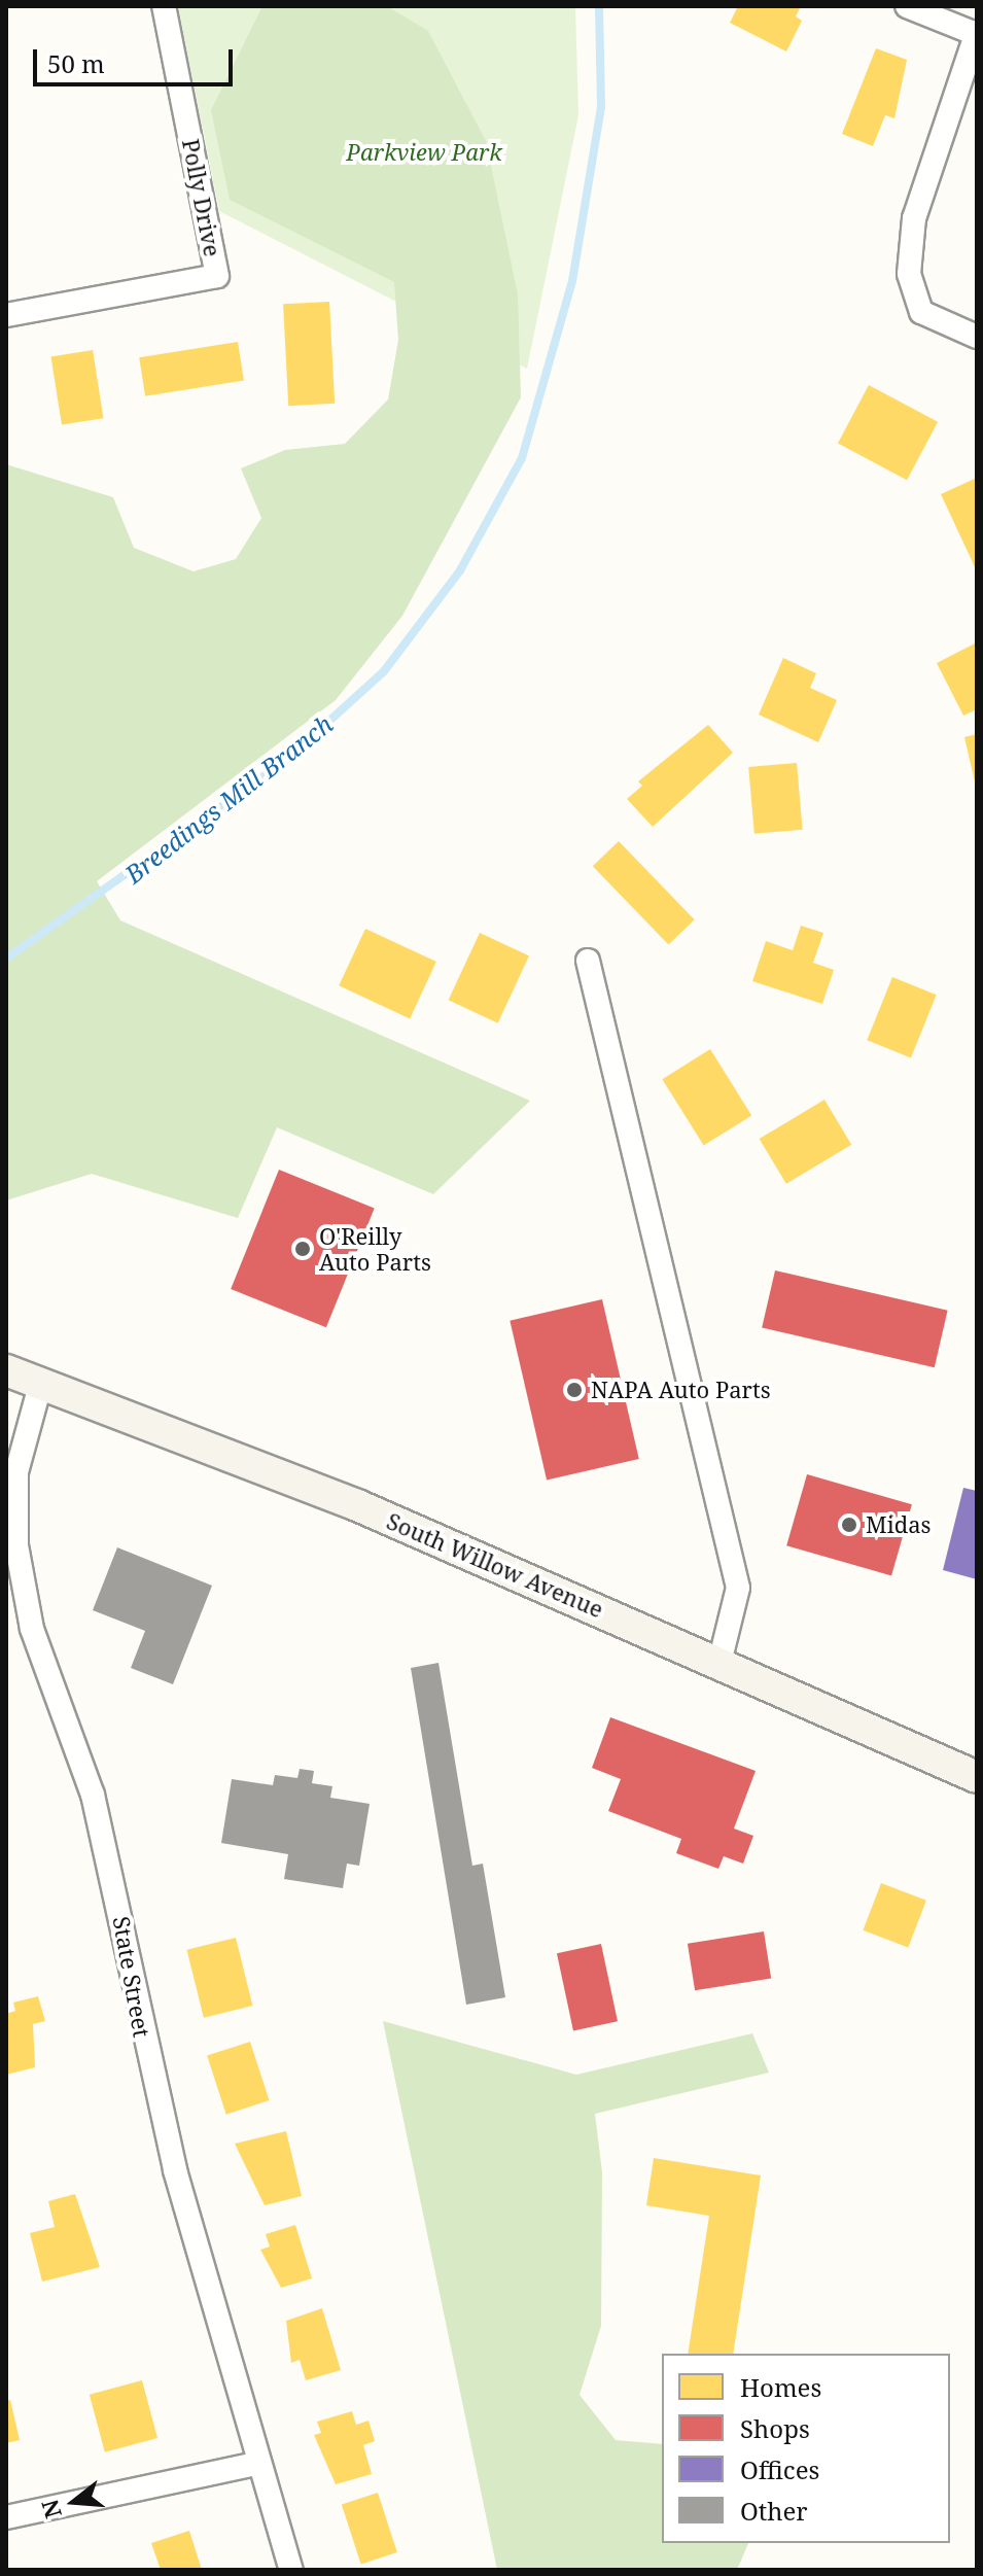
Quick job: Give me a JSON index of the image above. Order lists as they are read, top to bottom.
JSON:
{
  "streets": {
    "main road": ["South Willow Avenue"],
    "street": ["Polly Drive", "State Street"]
  },
  "crossings": [
    ["South Willow Avenue", "State Street"]
  ],
  "water": ["Breedings Mill Branch"],
  "parks": ["Parkview Park"],
  "places": ["O'Reilly Auto Parts", "NAPA Auto Parts", "Midas"],
  "legend": [
    "Homes",
    "Shops",
    "Offices",
    "Other"
  ],
  "scale_bar": "50 m",
  "north": "left"
}
